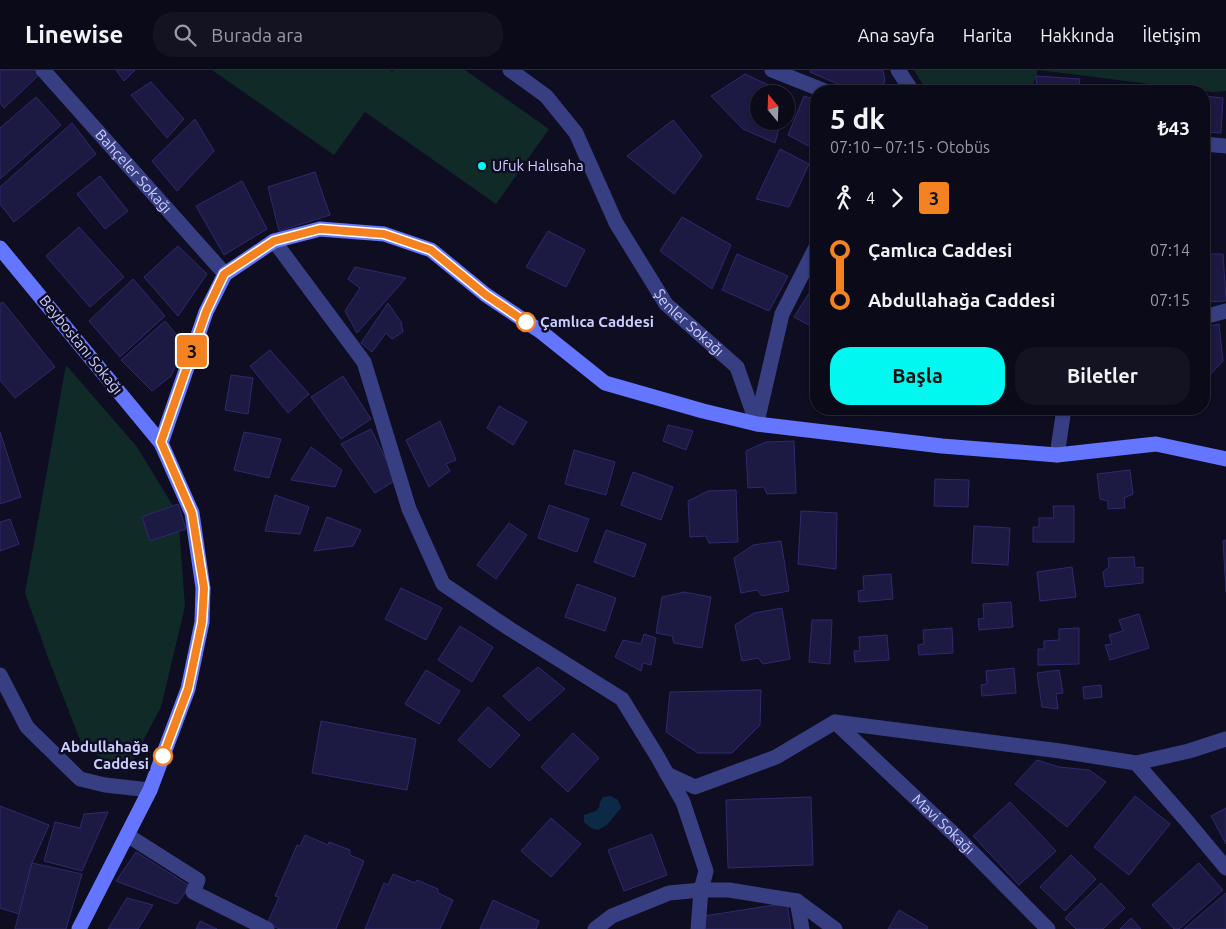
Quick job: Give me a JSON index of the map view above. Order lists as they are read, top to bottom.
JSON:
{
  "streets": {
    "main road": ["Beybostanı Sokağı"],
    "street": ["Bahçeler Sokağı", "Şenler Sokağı", "Mavi Sokağı"]
  },
  "places": ["Ufuk Halısaha", "Çamlıca Caddesi", "Abdullahağa Caddesi"],
  "lines": ["bus line 3"],
  "north": "top",
  "page": {
    "header": "Linewise",
    "search": "Burada ara",
    "nav": [
      "Ana sayfa",
      "Harita",
      "Hakkında",
      "İletişim"
    ],
    "on_map": "3",
    "heading": ["5 dk", "07:10 – 07:15 · Otobüs", "₺43"],
    "legs": ["4", "3"],
    "list": [
      {
        "name": "Çamlıca Caddesi",
        "value": "07:14"
      },
      {
        "name": "Abdullahağa Caddesi",
        "value": "07:15"
      }
    ],
    "buttons": ["Başla", "Biletler"]
  }
}
